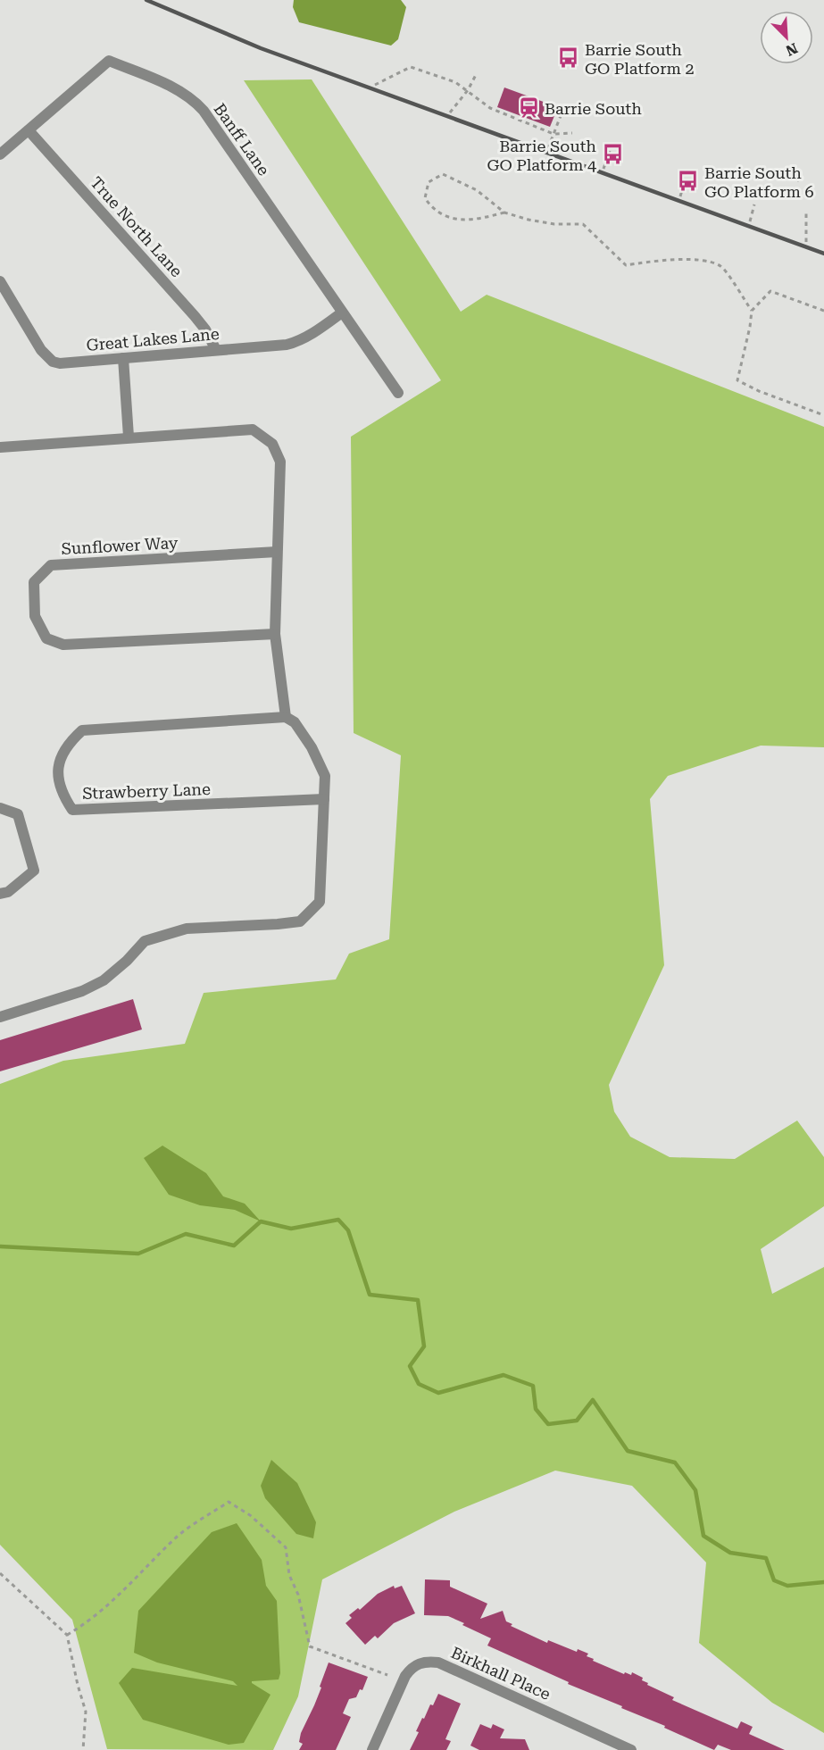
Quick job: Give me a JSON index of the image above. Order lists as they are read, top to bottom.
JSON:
{
  "streets": {
    "street": [
      "Banff Lane",
      "True North Lane",
      "Great Lakes Lane",
      "Sunflower Way",
      "Strawberry Lane",
      "Birkhall Place"
    ]
  },
  "crossings": [
    ["Banff Lane", "True North Lane"],
    ["Banff Lane", "Great Lakes Lane"],
    ["True North Lane", "Great Lakes Lane"]
  ],
  "places": {
    "bus stop": ["Barrie South GO Platform 2", "Barrie South GO Platform 4", "Barrie South GO Platform 6"],
    "station": ["Barrie South"]
  },
  "north": "bottom right"
}
